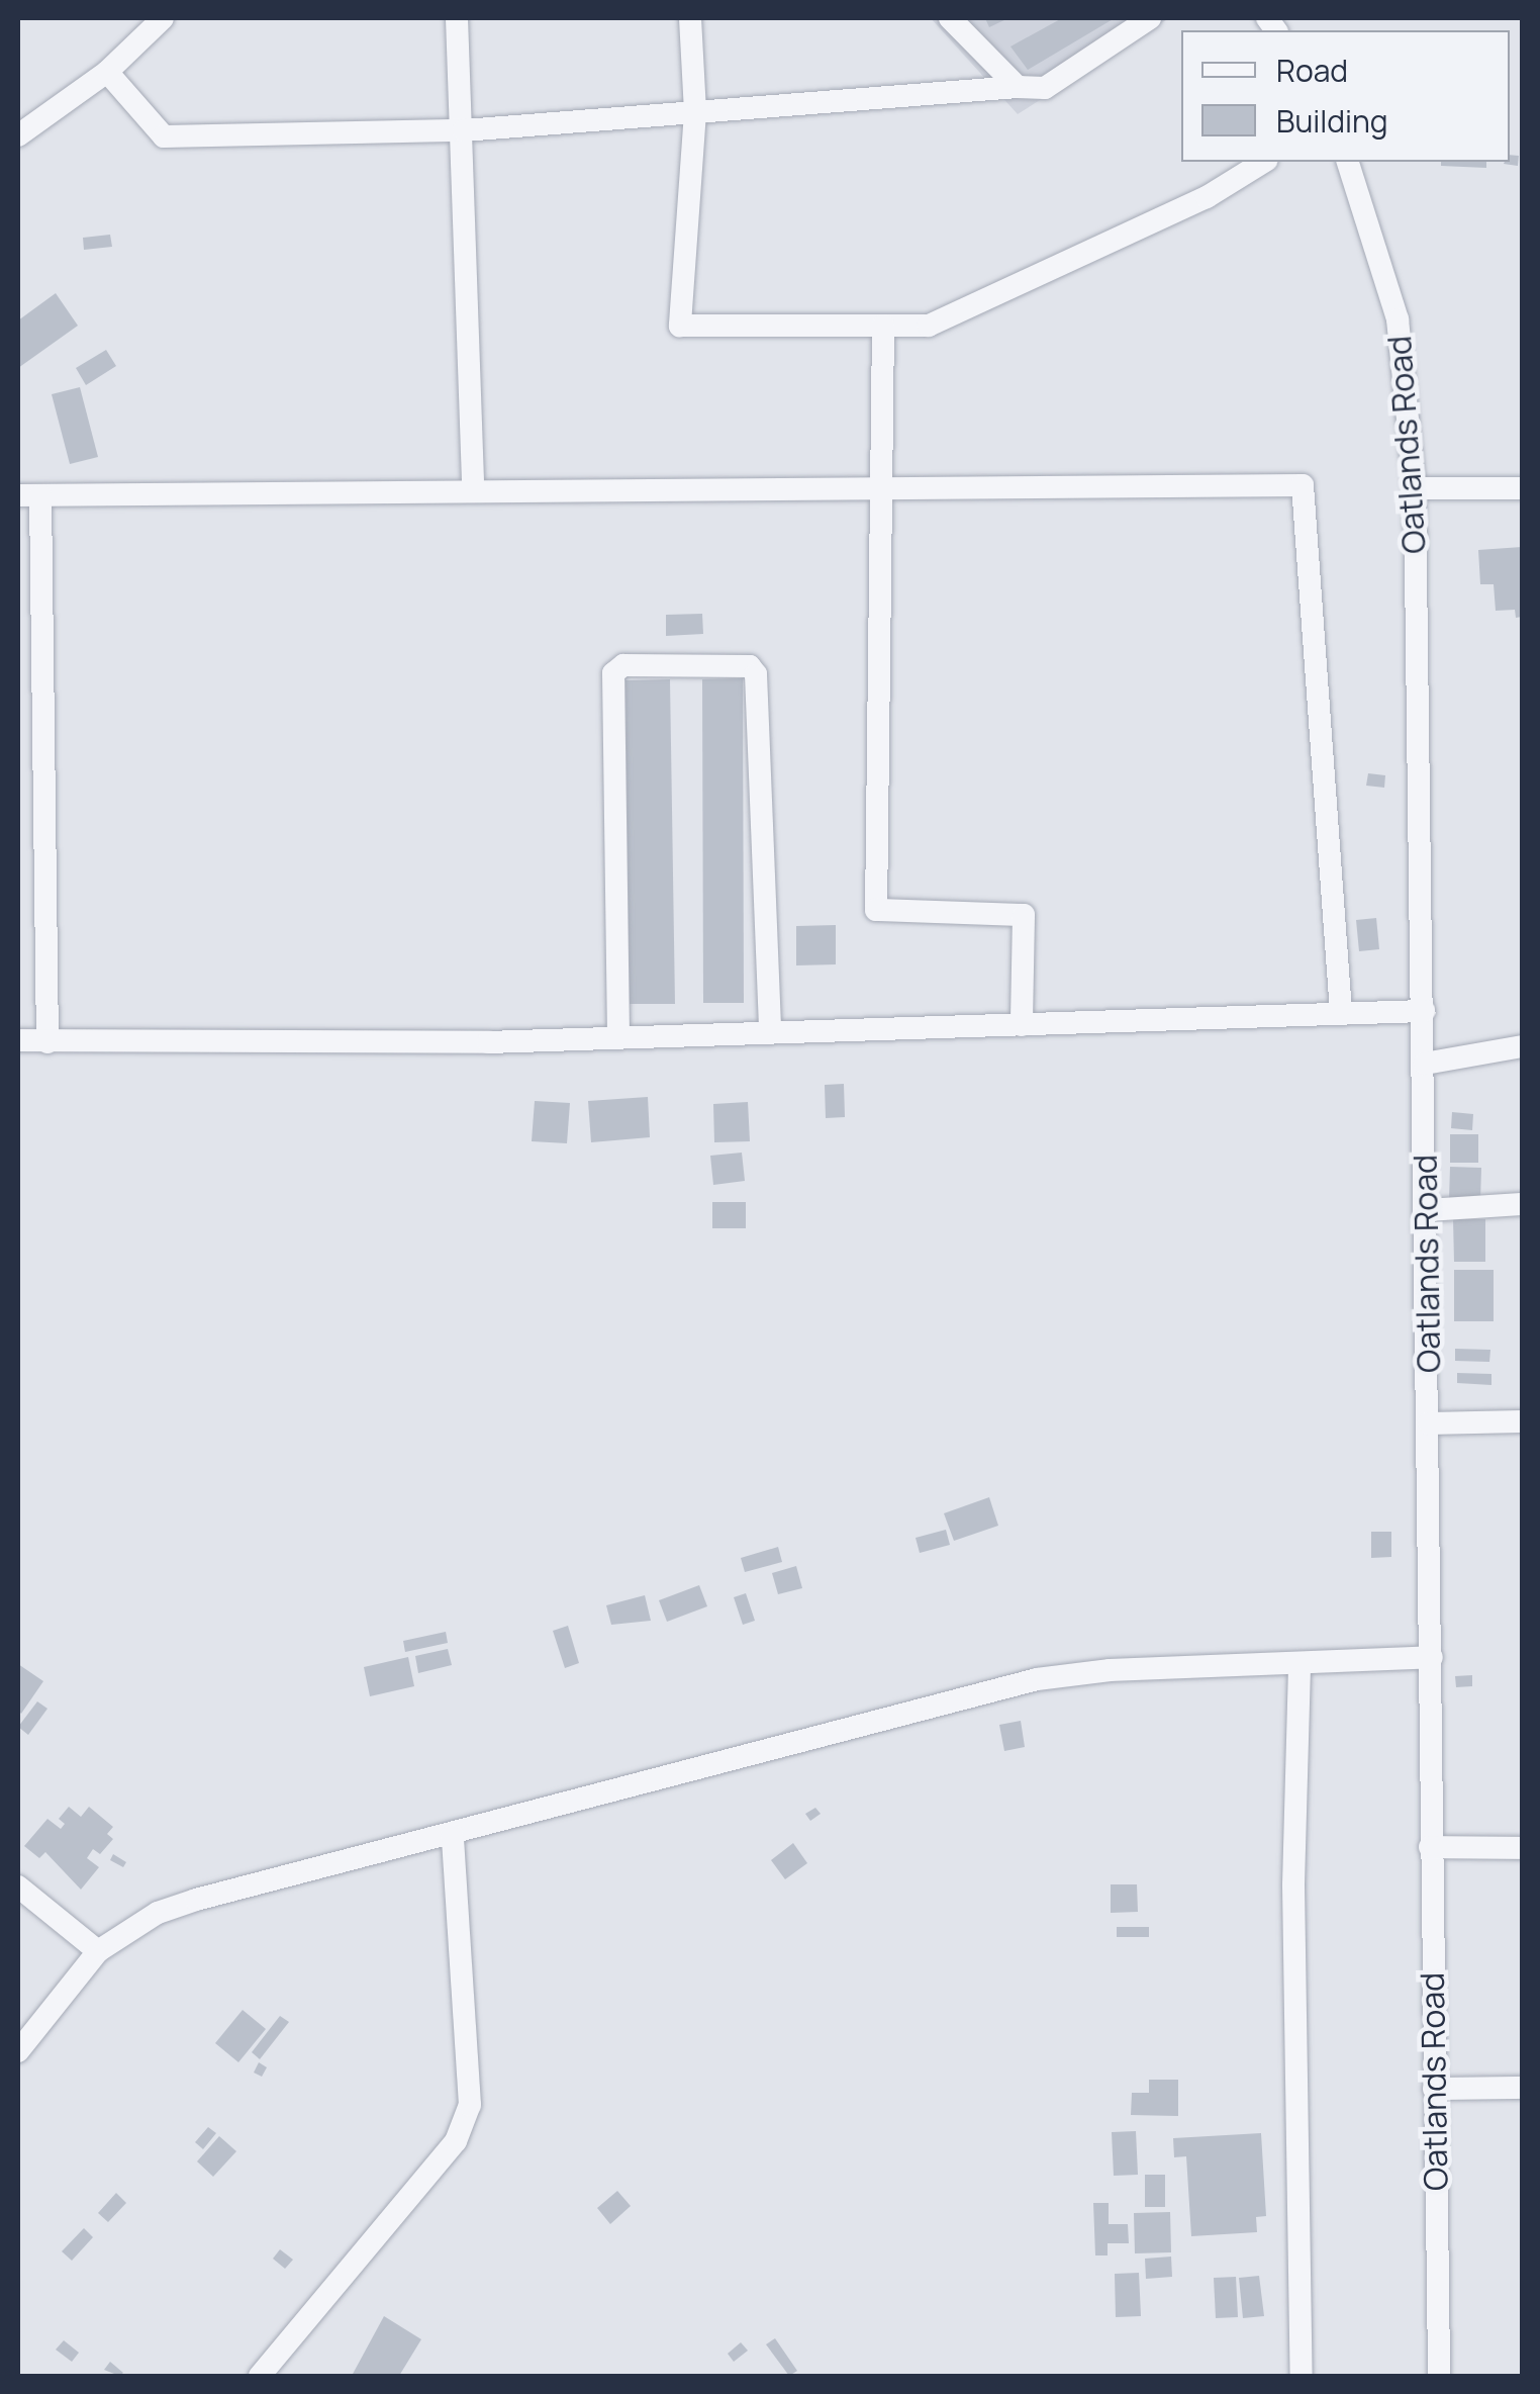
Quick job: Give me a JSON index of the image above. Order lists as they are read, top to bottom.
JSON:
{
  "streets": {
    "street": ["Oatlands Road"]
  },
  "legend": ["Road", "Building"]
}
